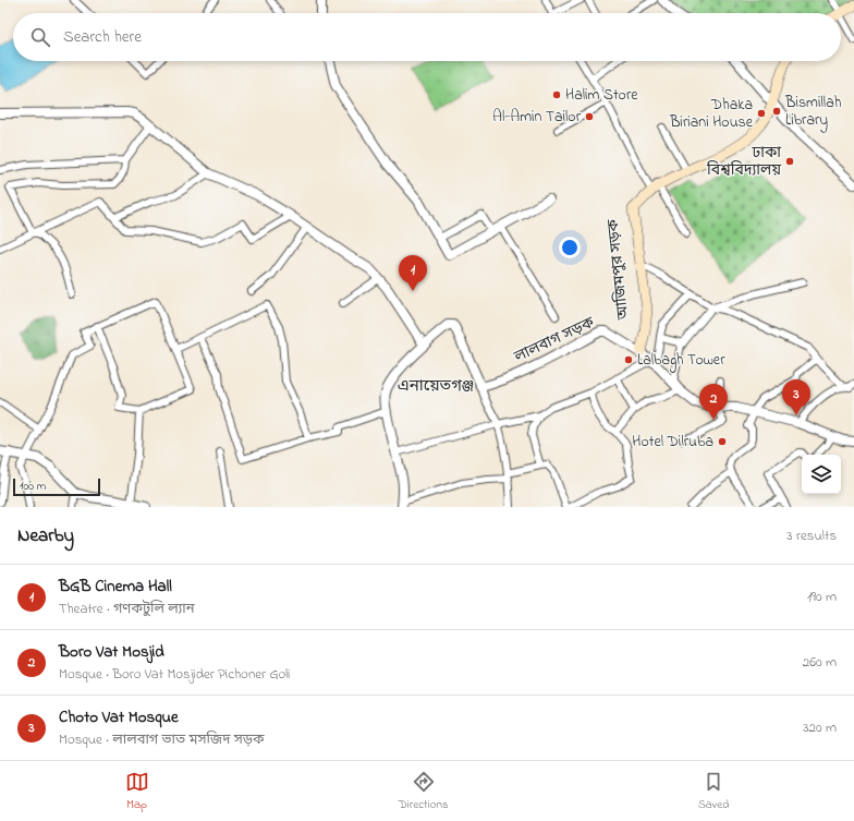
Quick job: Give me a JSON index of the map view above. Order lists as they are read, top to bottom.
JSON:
{
  "streets": {
    "main road": ["আজিমপুর সড়ক"],
    "street": ["লালবাগ সড়ক"]
  },
  "crossings": [
    ["আজিমপুর সড়ক", "লালবাগ সড়ক"]
  ],
  "districts": ["এনায়েতগঞ্জ"],
  "places": [
    "Halim Store",
    "Bismillah Library",
    "Dhaka Biriani House",
    "Al-Amin Tailor",
    "ঢাকা বিশ্ববিদ্যালয়",
    "Lalbagh Tower",
    "Hotel Dilruba"
  ],
  "scale_bar": "100 m",
  "page": {
    "search": "Search here",
    "pins": ["1", "3", "2"],
    "scale": "100 m",
    "heading": ["Nearby", "3 results"],
    "list": [
      {
        "mark": "1",
        "name": "BGB Cinema Hall",
        "note": "Theatre · গণকটুলি ল্যান",
        "value": "190 m"
      },
      {
        "mark": "2",
        "name": "Boro Vat Mosjid",
        "note": "Mosque · Boro Vat Mosjider Pichoner Goli",
        "value": "260 m"
      },
      {
        "mark": "3",
        "name": "Choto Vat Mosque",
        "note": "Mosque · লালবাগ ভাত মসজিদ সড়ক",
        "value": "320 m"
      }
    ],
    "nav": ["Map", "Directions", "Saved"]
  }
}
